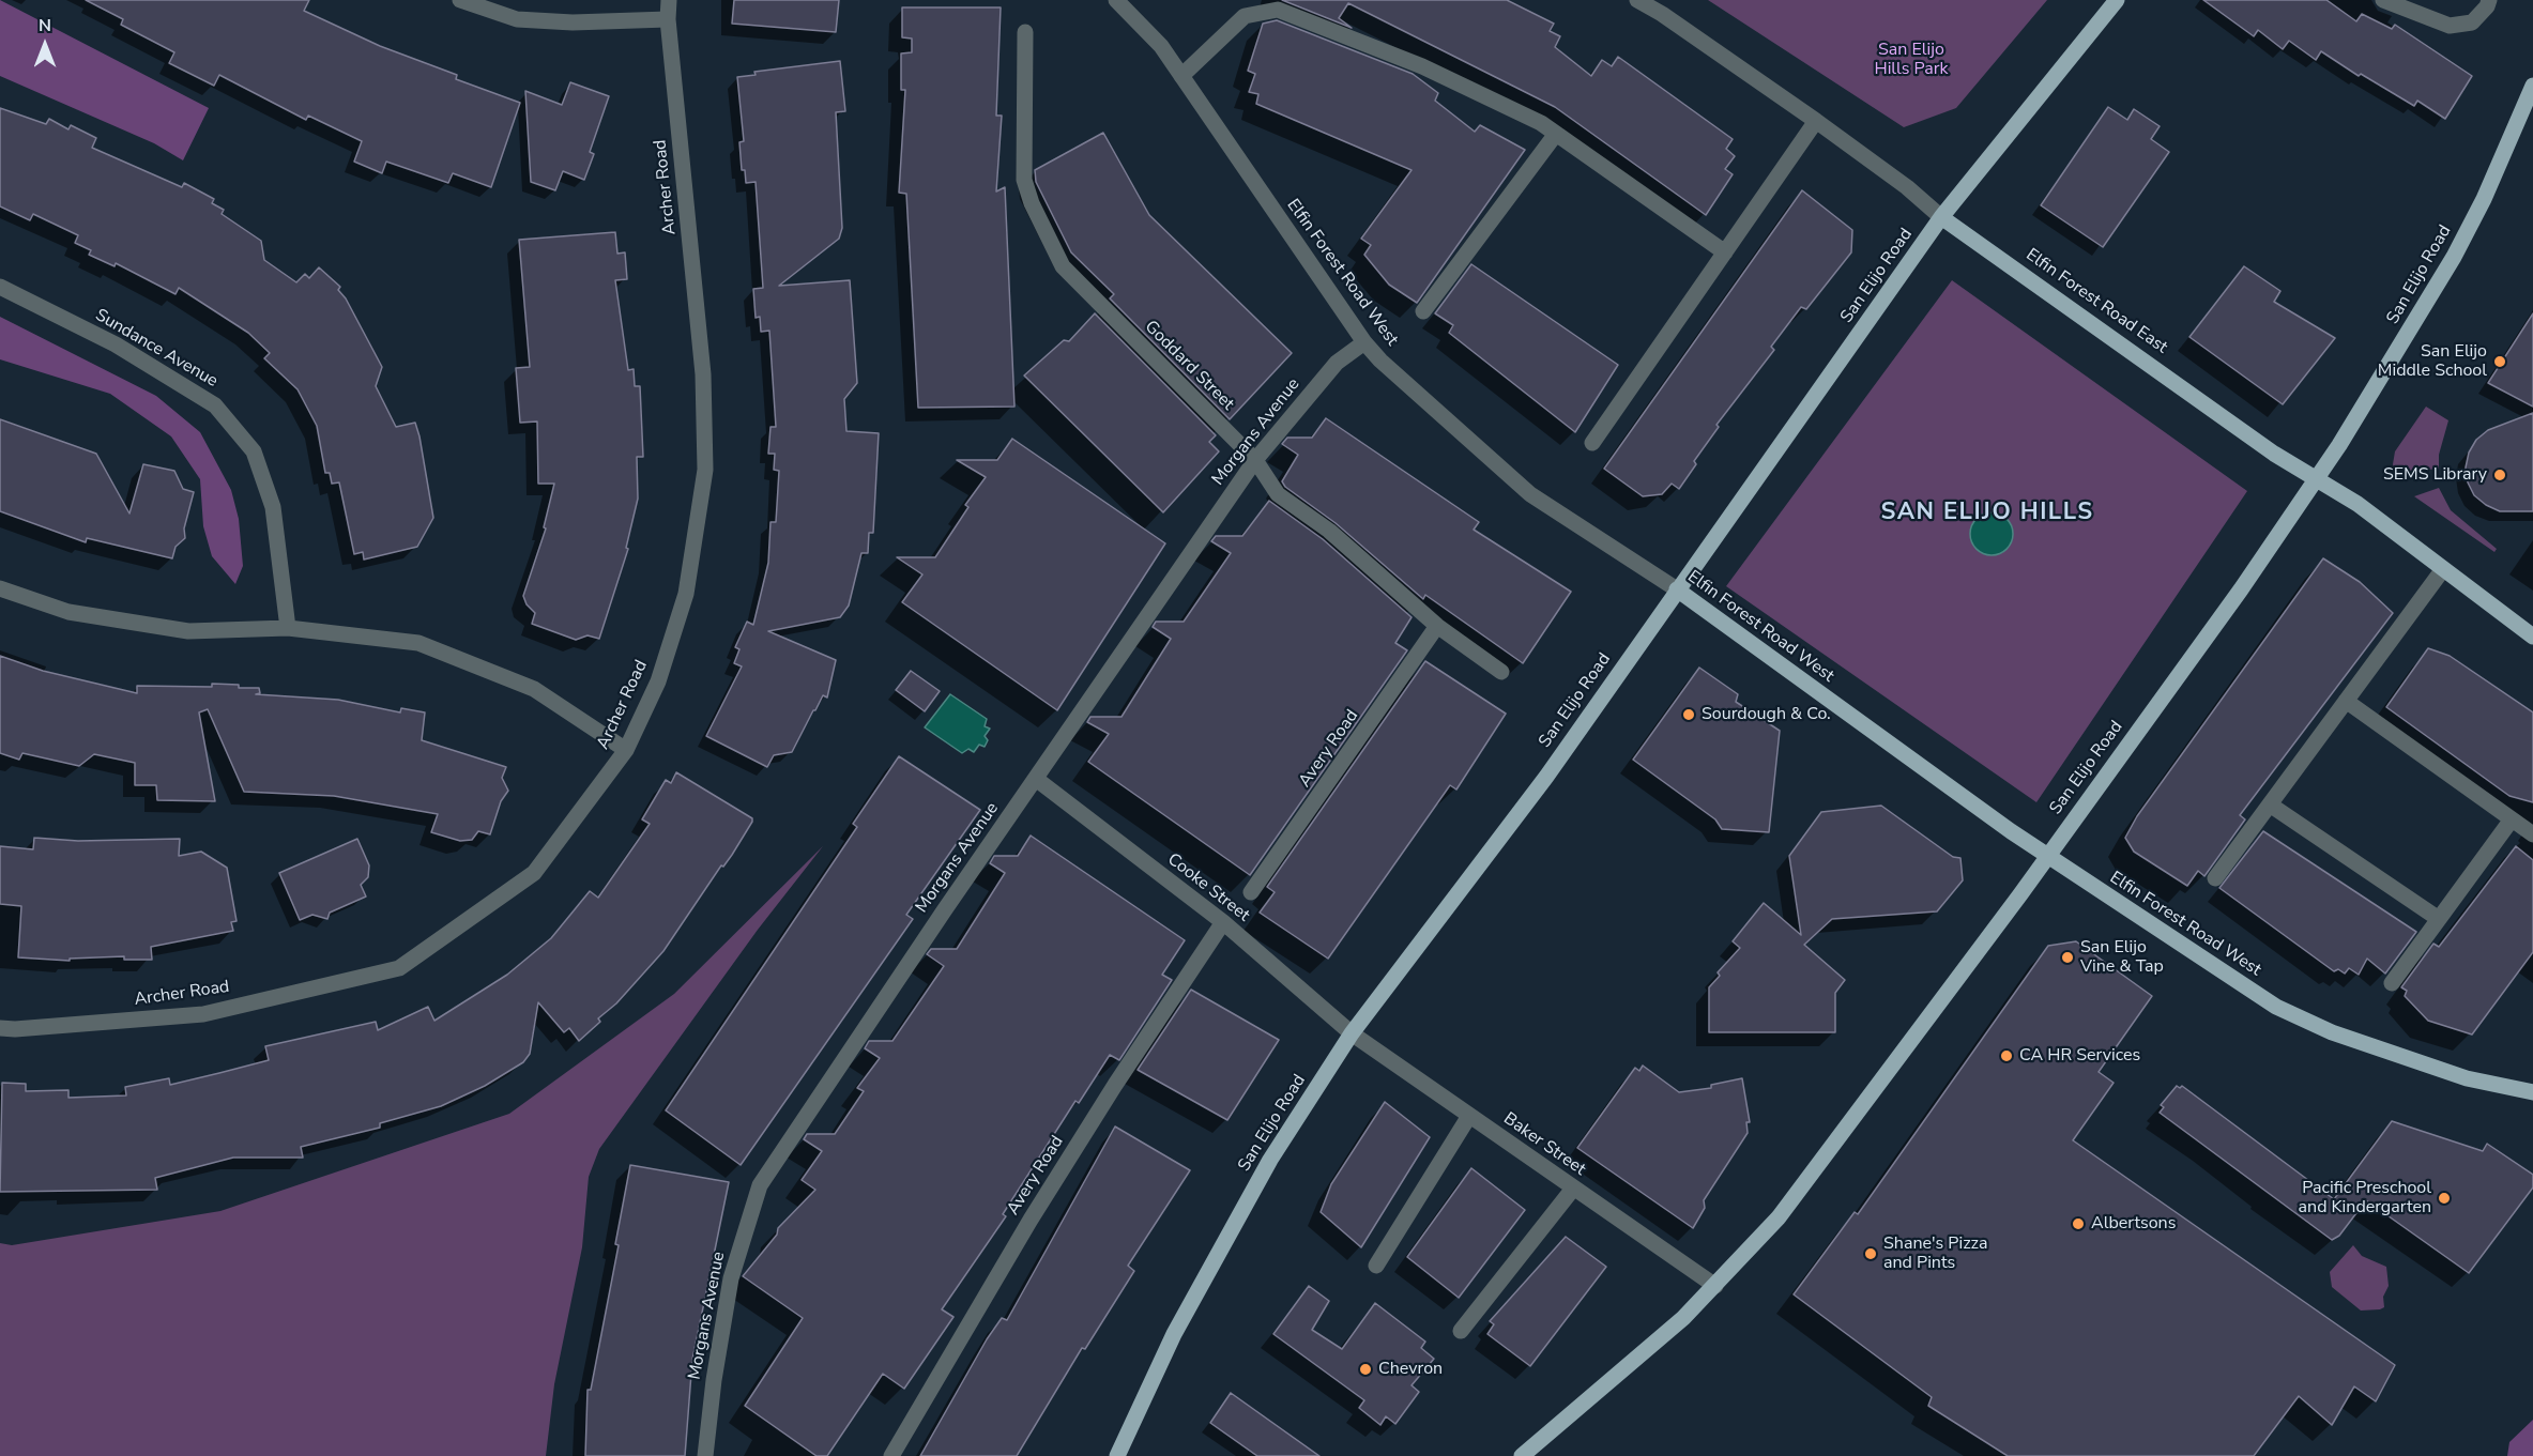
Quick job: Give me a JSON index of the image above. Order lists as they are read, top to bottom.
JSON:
{
  "streets": {
    "main road": ["Elfin Forest Road West", "San Elijo Road", "Elfin Forest Road East"],
    "street": [
      "Archer Road",
      "Sundance Avenue",
      "Goddard Street",
      "Morgans Avenue",
      "Avery Road",
      "Cooke Street",
      "Baker Street"
    ]
  },
  "crossings": [
    ["Elfin Forest Road West", "San Elijo Road"],
    ["Elfin Forest Road West", "Morgans Avenue"],
    ["San Elijo Road", "Elfin Forest Road East"],
    ["San Elijo Road", "Cooke Street"],
    ["San Elijo Road", "Baker Street"],
    ["Goddard Street", "Morgans Avenue"],
    ["Goddard Street", "Avery Road"],
    ["Morgans Avenue", "Cooke Street"],
    ["Avery Road", "Cooke Street"],
    ["Cooke Street", "Baker Street"]
  ],
  "districts": ["SAN ELIJO HILLS"],
  "parks": ["San Elijo Hills Park"],
  "places": [
    "San Elijo Middle School",
    "SEMS Library",
    "Sourdough & Co.",
    "San Elijo Vine & Tap",
    "CA HR Services",
    "Pacific Preschool and Kindergarten",
    "Albertsons",
    "Shane's Pizza and Pints",
    "Chevron"
  ],
  "north": "top"
}
